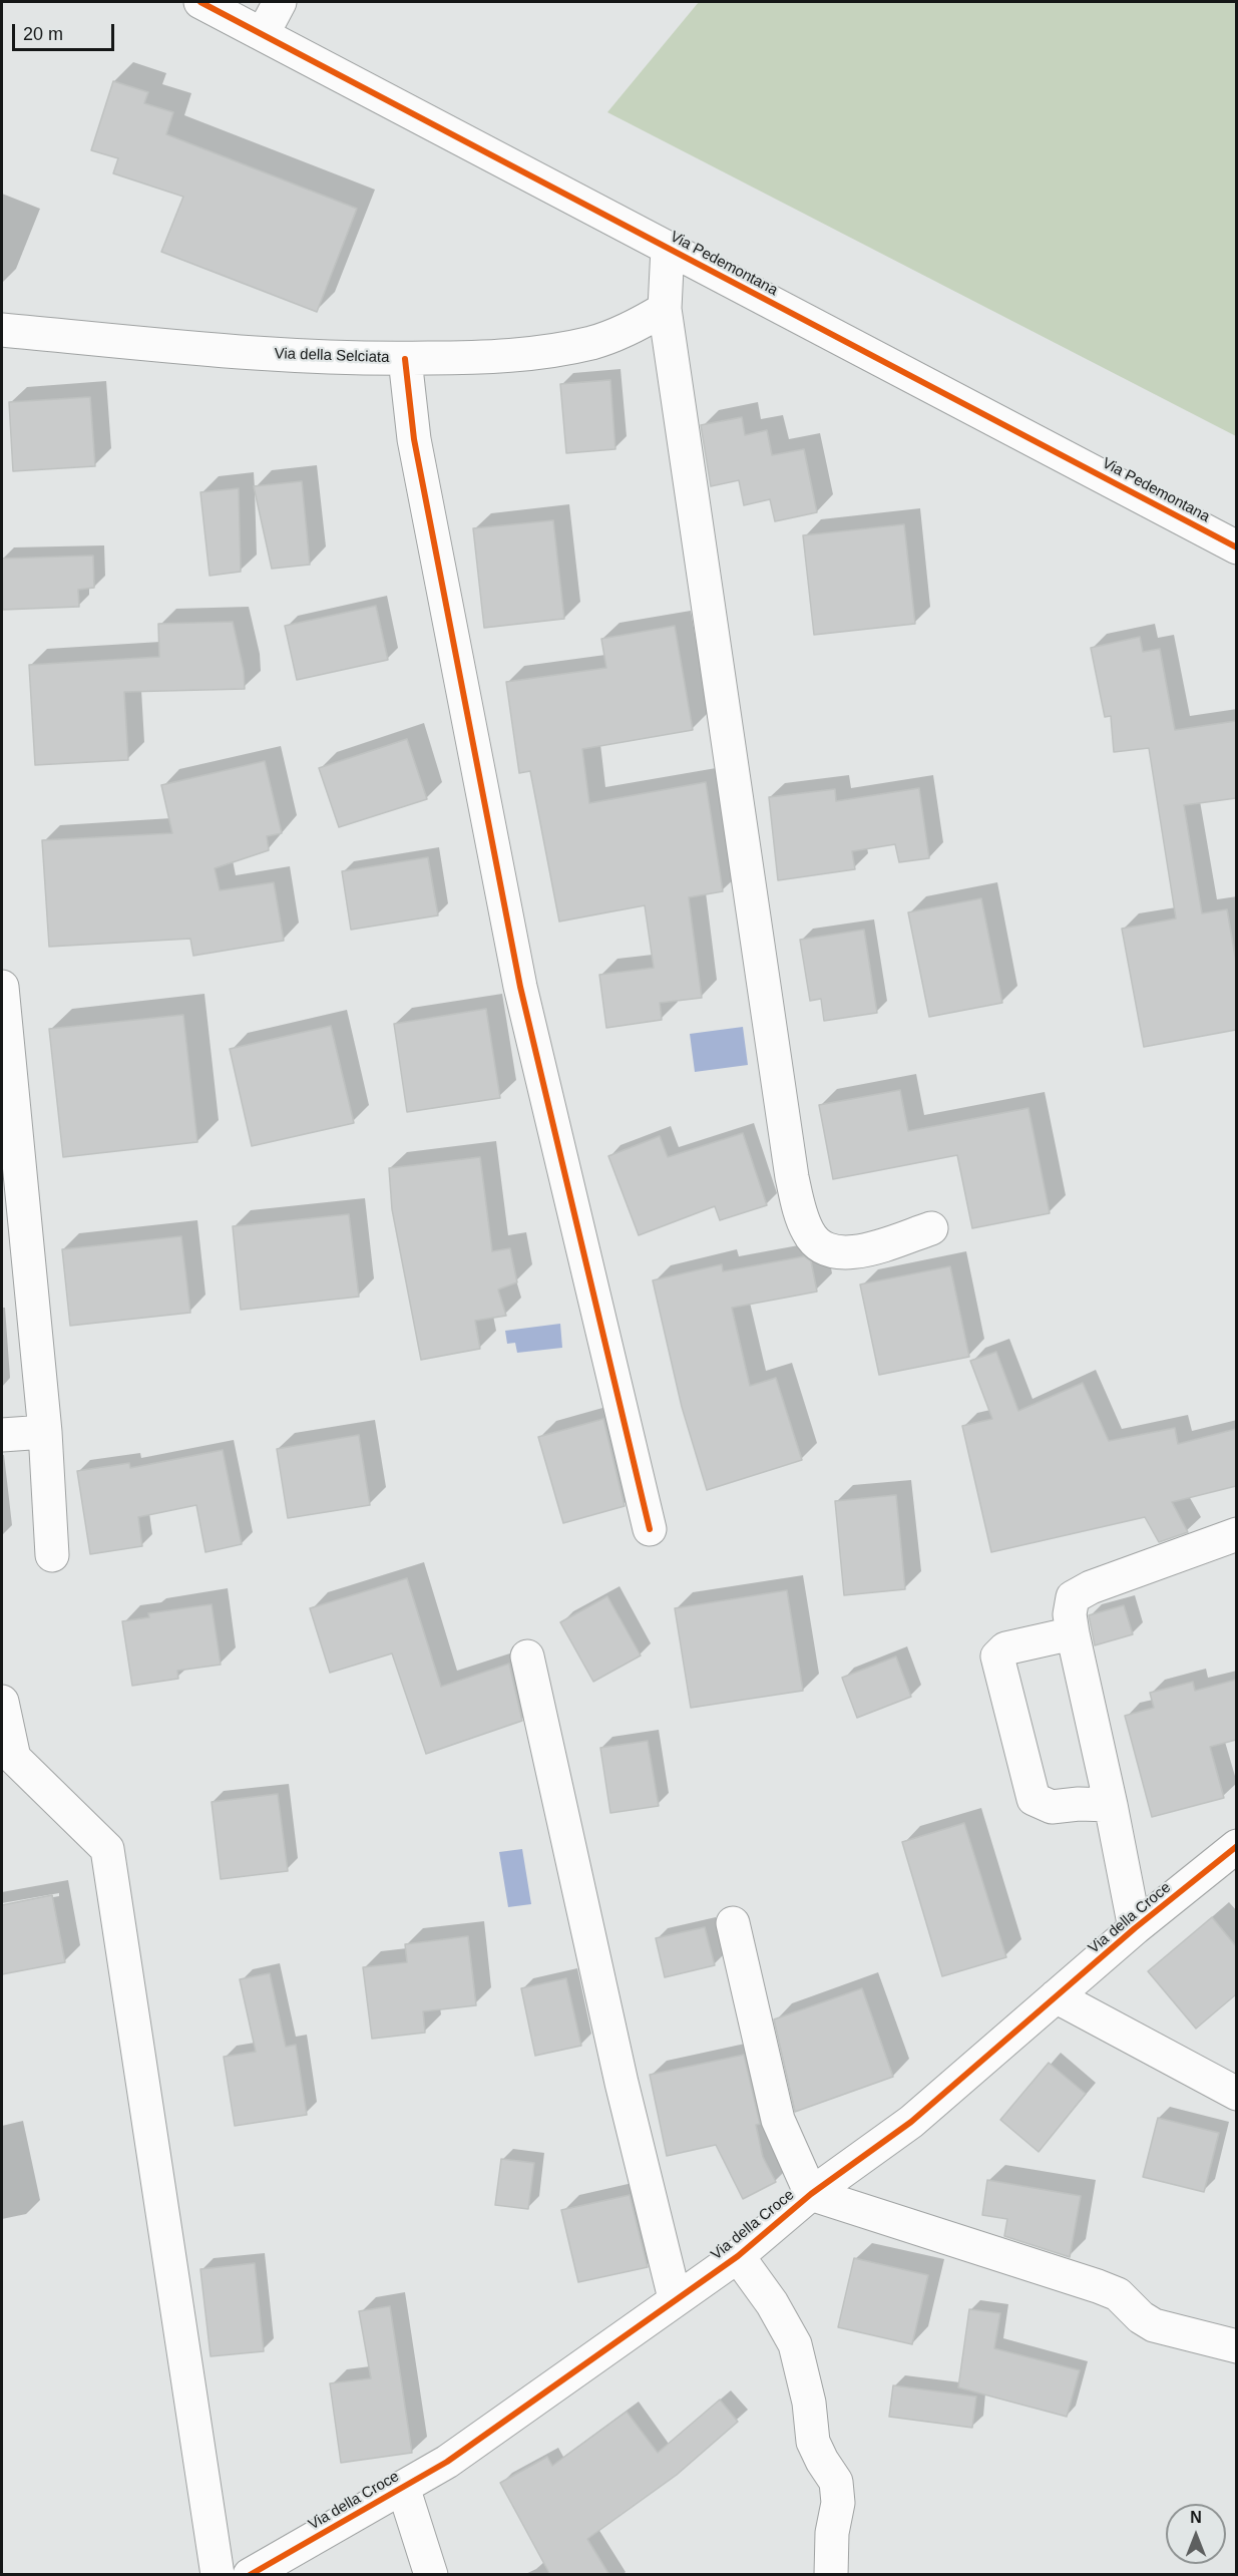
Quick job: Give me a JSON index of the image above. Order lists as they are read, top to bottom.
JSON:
{
  "streets": {
    "street": ["Via Pedemontana", "Via della Selciata", "Via della Croce"]
  },
  "scale_bar": "20 m",
  "north": "top"
}
